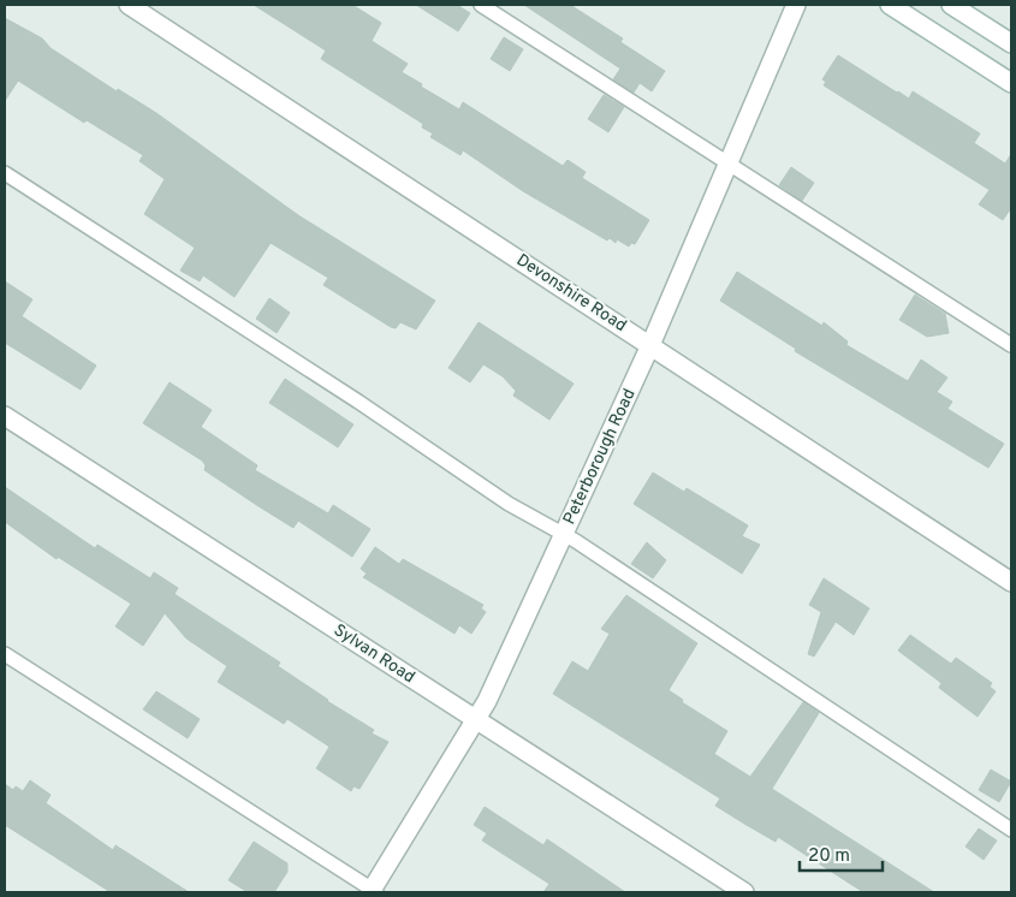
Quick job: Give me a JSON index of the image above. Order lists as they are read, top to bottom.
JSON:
{
  "streets": {
    "street": ["Devonshire Road", "Peterborough Road", "Sylvan Road"]
  },
  "crossings": [
    ["Devonshire Road", "Peterborough Road"],
    ["Peterborough Road", "Sylvan Road"]
  ],
  "scale_bar": "20 m"
}
